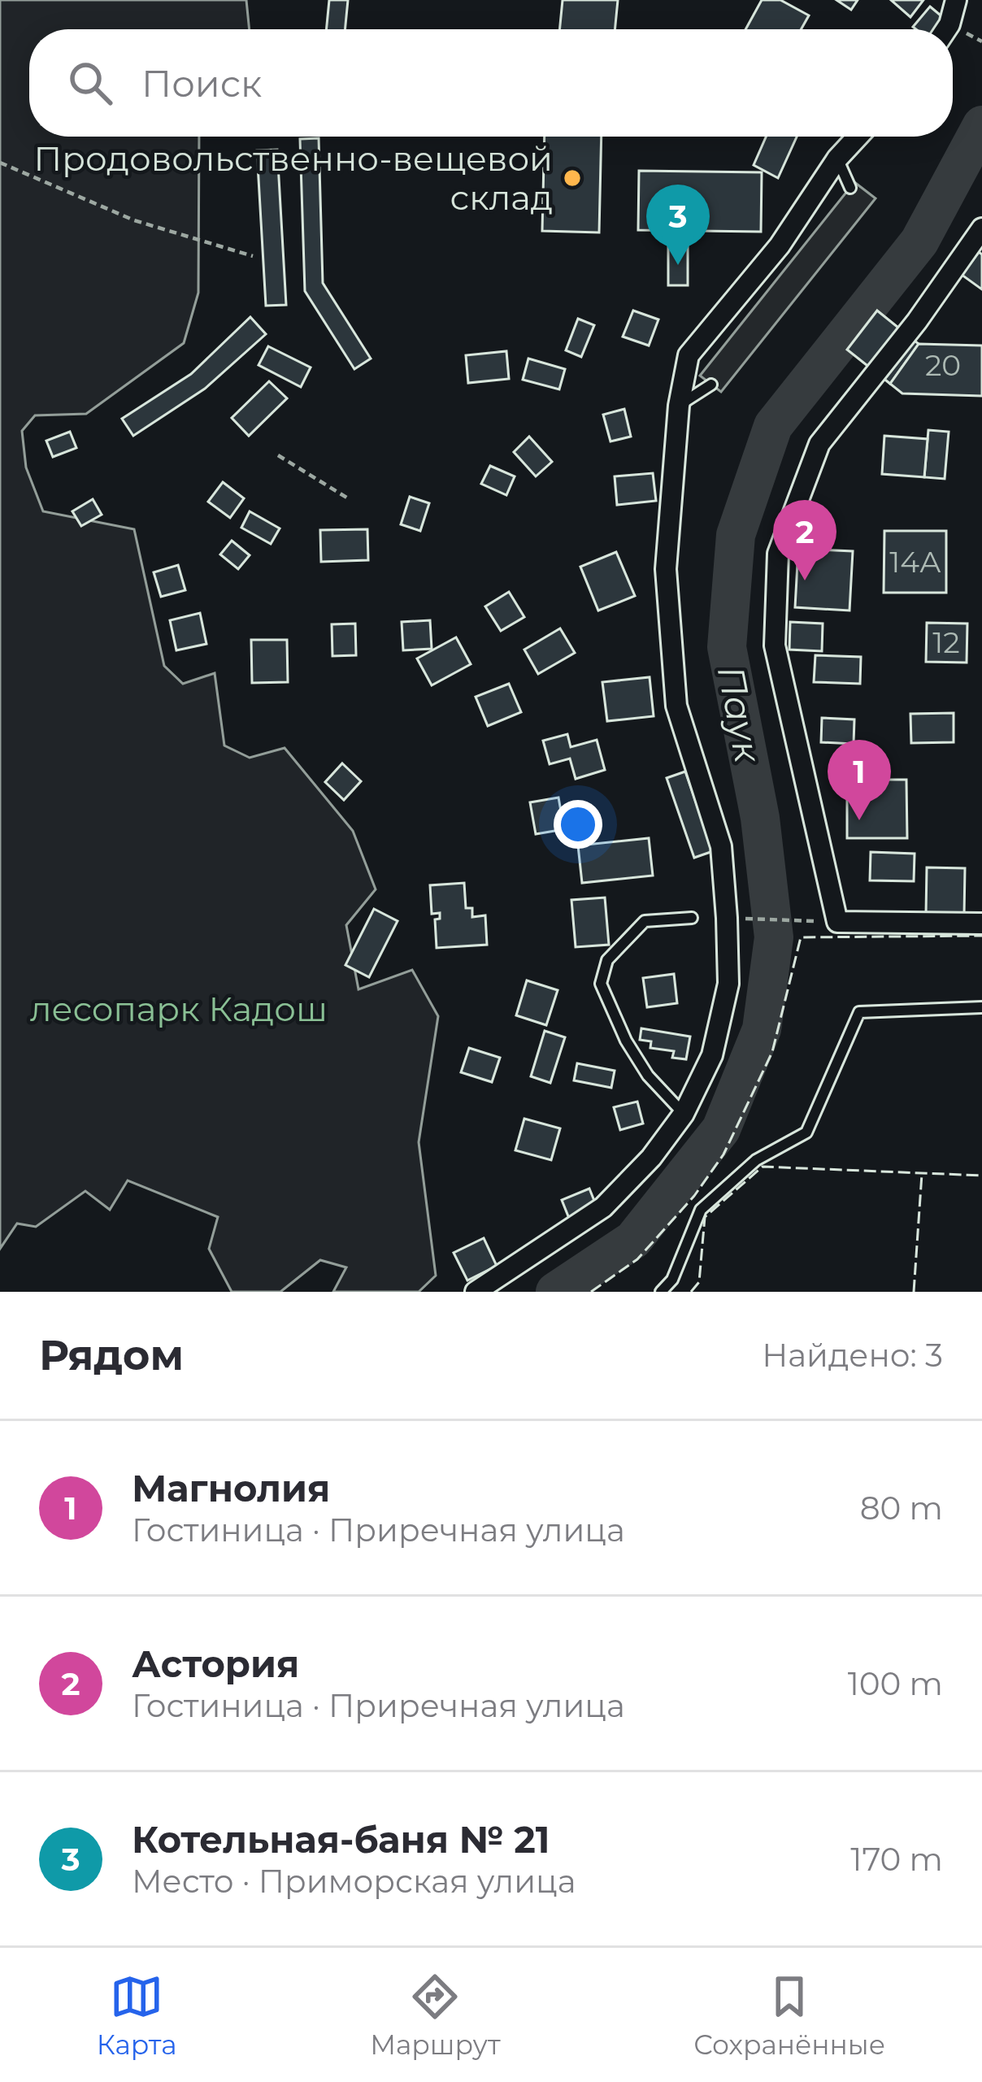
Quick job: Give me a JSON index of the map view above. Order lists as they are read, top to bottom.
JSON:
{
  "water": ["Паук"],
  "parks": ["лесопарк Кадош"],
  "places": ["Продовольственно-вещевой склад"],
  "house_numbers": ["20", "14А", "12"],
  "page": {
    "search": "Поиск",
    "pins": ["3", "2", "1"],
    "heading": ["Рядом", "Найдено: 3"],
    "list": [
      {
        "mark": "1",
        "name": "Магнолия",
        "note": "Гостиница · Приречная улица",
        "value": "80 m"
      },
      {
        "mark": "2",
        "name": "Астория",
        "note": "Гостиница · Приречная улица",
        "value": "100 m"
      },
      {
        "mark": "3",
        "name": "Котельная-баня № 21",
        "note": "Место · Приморская улица",
        "value": "170 m"
      }
    ],
    "nav": ["Карта", "Маршрут", "Сохранённые"]
  }
}
